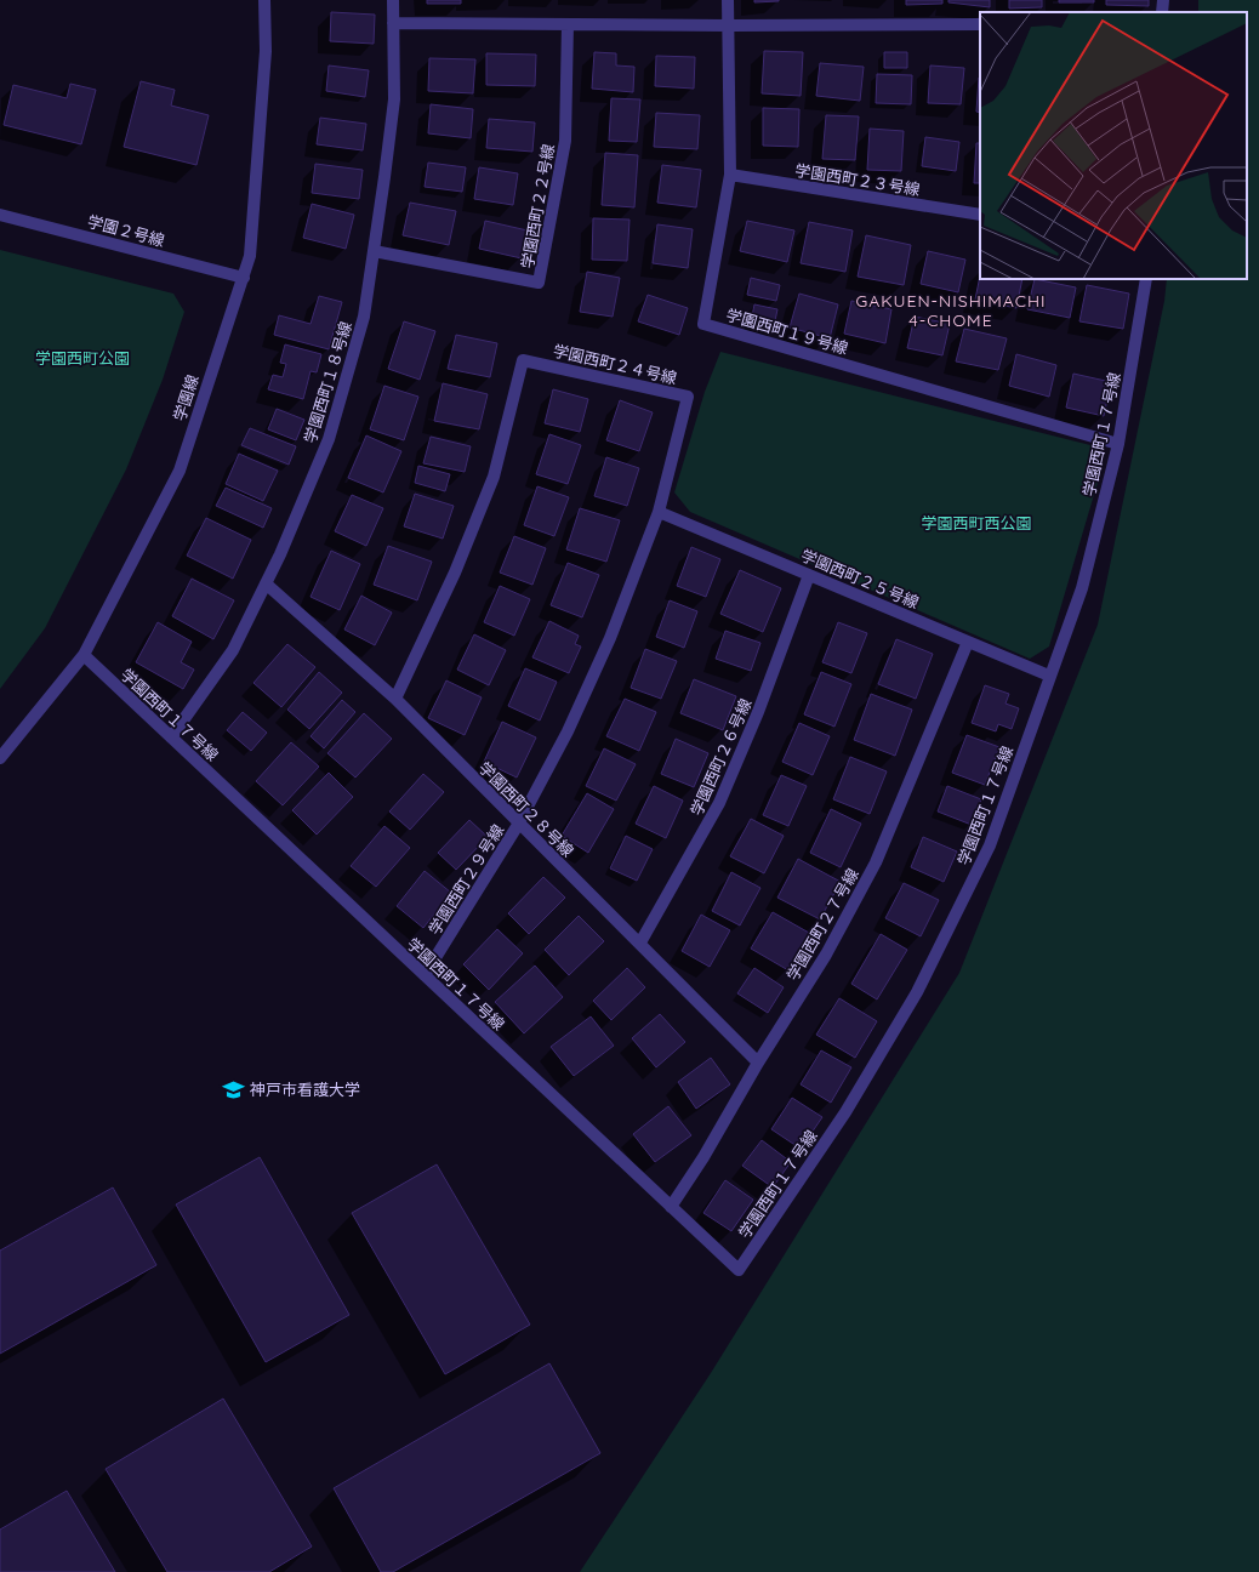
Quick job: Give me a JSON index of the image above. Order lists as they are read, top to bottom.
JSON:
{
  "streets": {
    "street": [
      "学園西町２３号線",
      "学園西町２２号線",
      "学園２号線",
      "学園西町１９号線",
      "学園西町２４号線",
      "学園西町１８号線",
      "学園線",
      "学園西町１７号線",
      "学園西町２５号線",
      "学園西町２６号線",
      "学園西町２８号線",
      "学園西町２９号線",
      "学園西町２７号線"
    ]
  },
  "crossings": [
    ["学園西町２３号線", "学園西町１９号線"],
    ["学園西町２２号線", "学園西町１８号線"],
    ["学園２号線", "学園線"],
    ["学園西町１９号線", "学園西町１７号線"],
    ["学園西町２４号線", "学園西町２５号線"],
    ["学園西町２４号線", "学園西町２８号線"],
    ["学園西町２４号線", "学園西町２９号線"],
    ["学園西町１８号線", "学園西町１７号線"],
    ["学園西町１８号線", "学園西町２８号線"],
    ["学園線", "学園西町１７号線"],
    ["学園西町１７号線", "学園西町２５号線"],
    ["学園西町１７号線", "学園西町２９号線"],
    ["学園西町１７号線", "学園西町２７号線"],
    ["学園西町２５号線", "学園西町２６号線"],
    ["学園西町２５号線", "学園西町２７号線"],
    ["学園西町２６号線", "学園西町２８号線"],
    ["学園西町２８号線", "学園西町２９号線"],
    ["学園西町２８号線", "学園西町２７号線"]
  ],
  "districts": ["GAKUEN-NISHIMACHI 4-CHOME"],
  "parks": ["学園西町公園", "学園西町西公園"],
  "places": {
    "school or university": ["神戸市看護大学"]
  }
}
